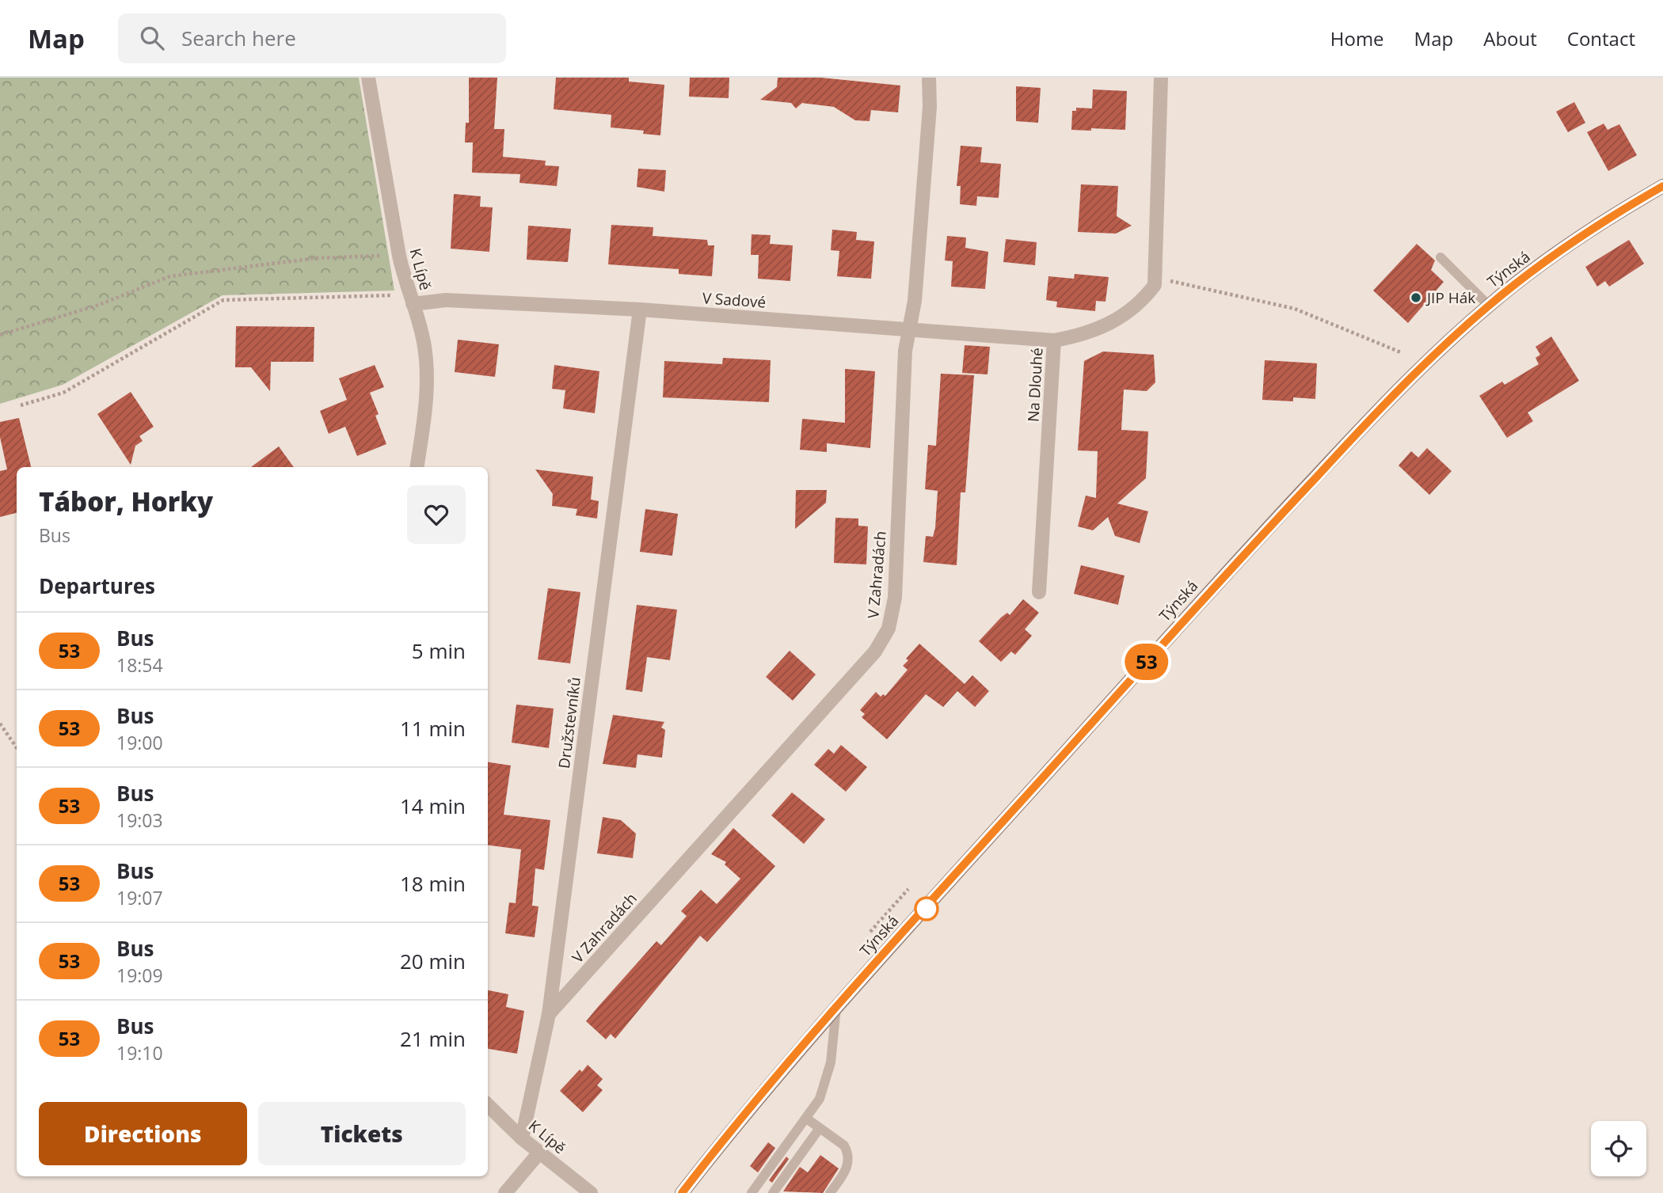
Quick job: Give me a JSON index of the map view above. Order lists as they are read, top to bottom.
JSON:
{
  "streets": {
    "main road": ["Týnská"],
    "street": [
      "K Lípě",
      "V Sadové",
      "Na Dlouhé",
      "V Zahradách",
      "Družstevníků"
    ]
  },
  "crossings": [
    ["K Lípě", "V Sadové"],
    ["K Lípě", "Družstevníků"],
    ["V Sadové", "Na Dlouhé"],
    ["V Sadové", "V Zahradách"],
    ["V Sadové", "Družstevníků"],
    ["V Zahradách", "Družstevníků"]
  ],
  "places": ["JIP Hák"],
  "lines": ["bus line 53"],
  "page": {
    "header": "Map",
    "search": "Search here",
    "nav": [
      "Home",
      "Map",
      "About",
      "Contact"
    ],
    "on_map": "53",
    "heading": [
      ["Tábor, Horky", "Bus"],
      "Departures"
    ],
    "list": [
      {
        "mark": "53",
        "name": "Bus",
        "note": "18:54",
        "value": "5 min"
      },
      {
        "mark": "53",
        "name": "Bus",
        "note": "19:00",
        "value": "11 min"
      },
      {
        "mark": "53",
        "name": "Bus",
        "note": "19:03",
        "value": "14 min"
      },
      {
        "mark": "53",
        "name": "Bus",
        "note": "19:07",
        "value": "18 min"
      },
      {
        "mark": "53",
        "name": "Bus",
        "note": "19:09",
        "value": "20 min"
      },
      {
        "mark": "53",
        "name": "Bus",
        "note": "19:10",
        "value": "21 min"
      }
    ],
    "buttons": ["Directions", "Tickets"]
  }
}
